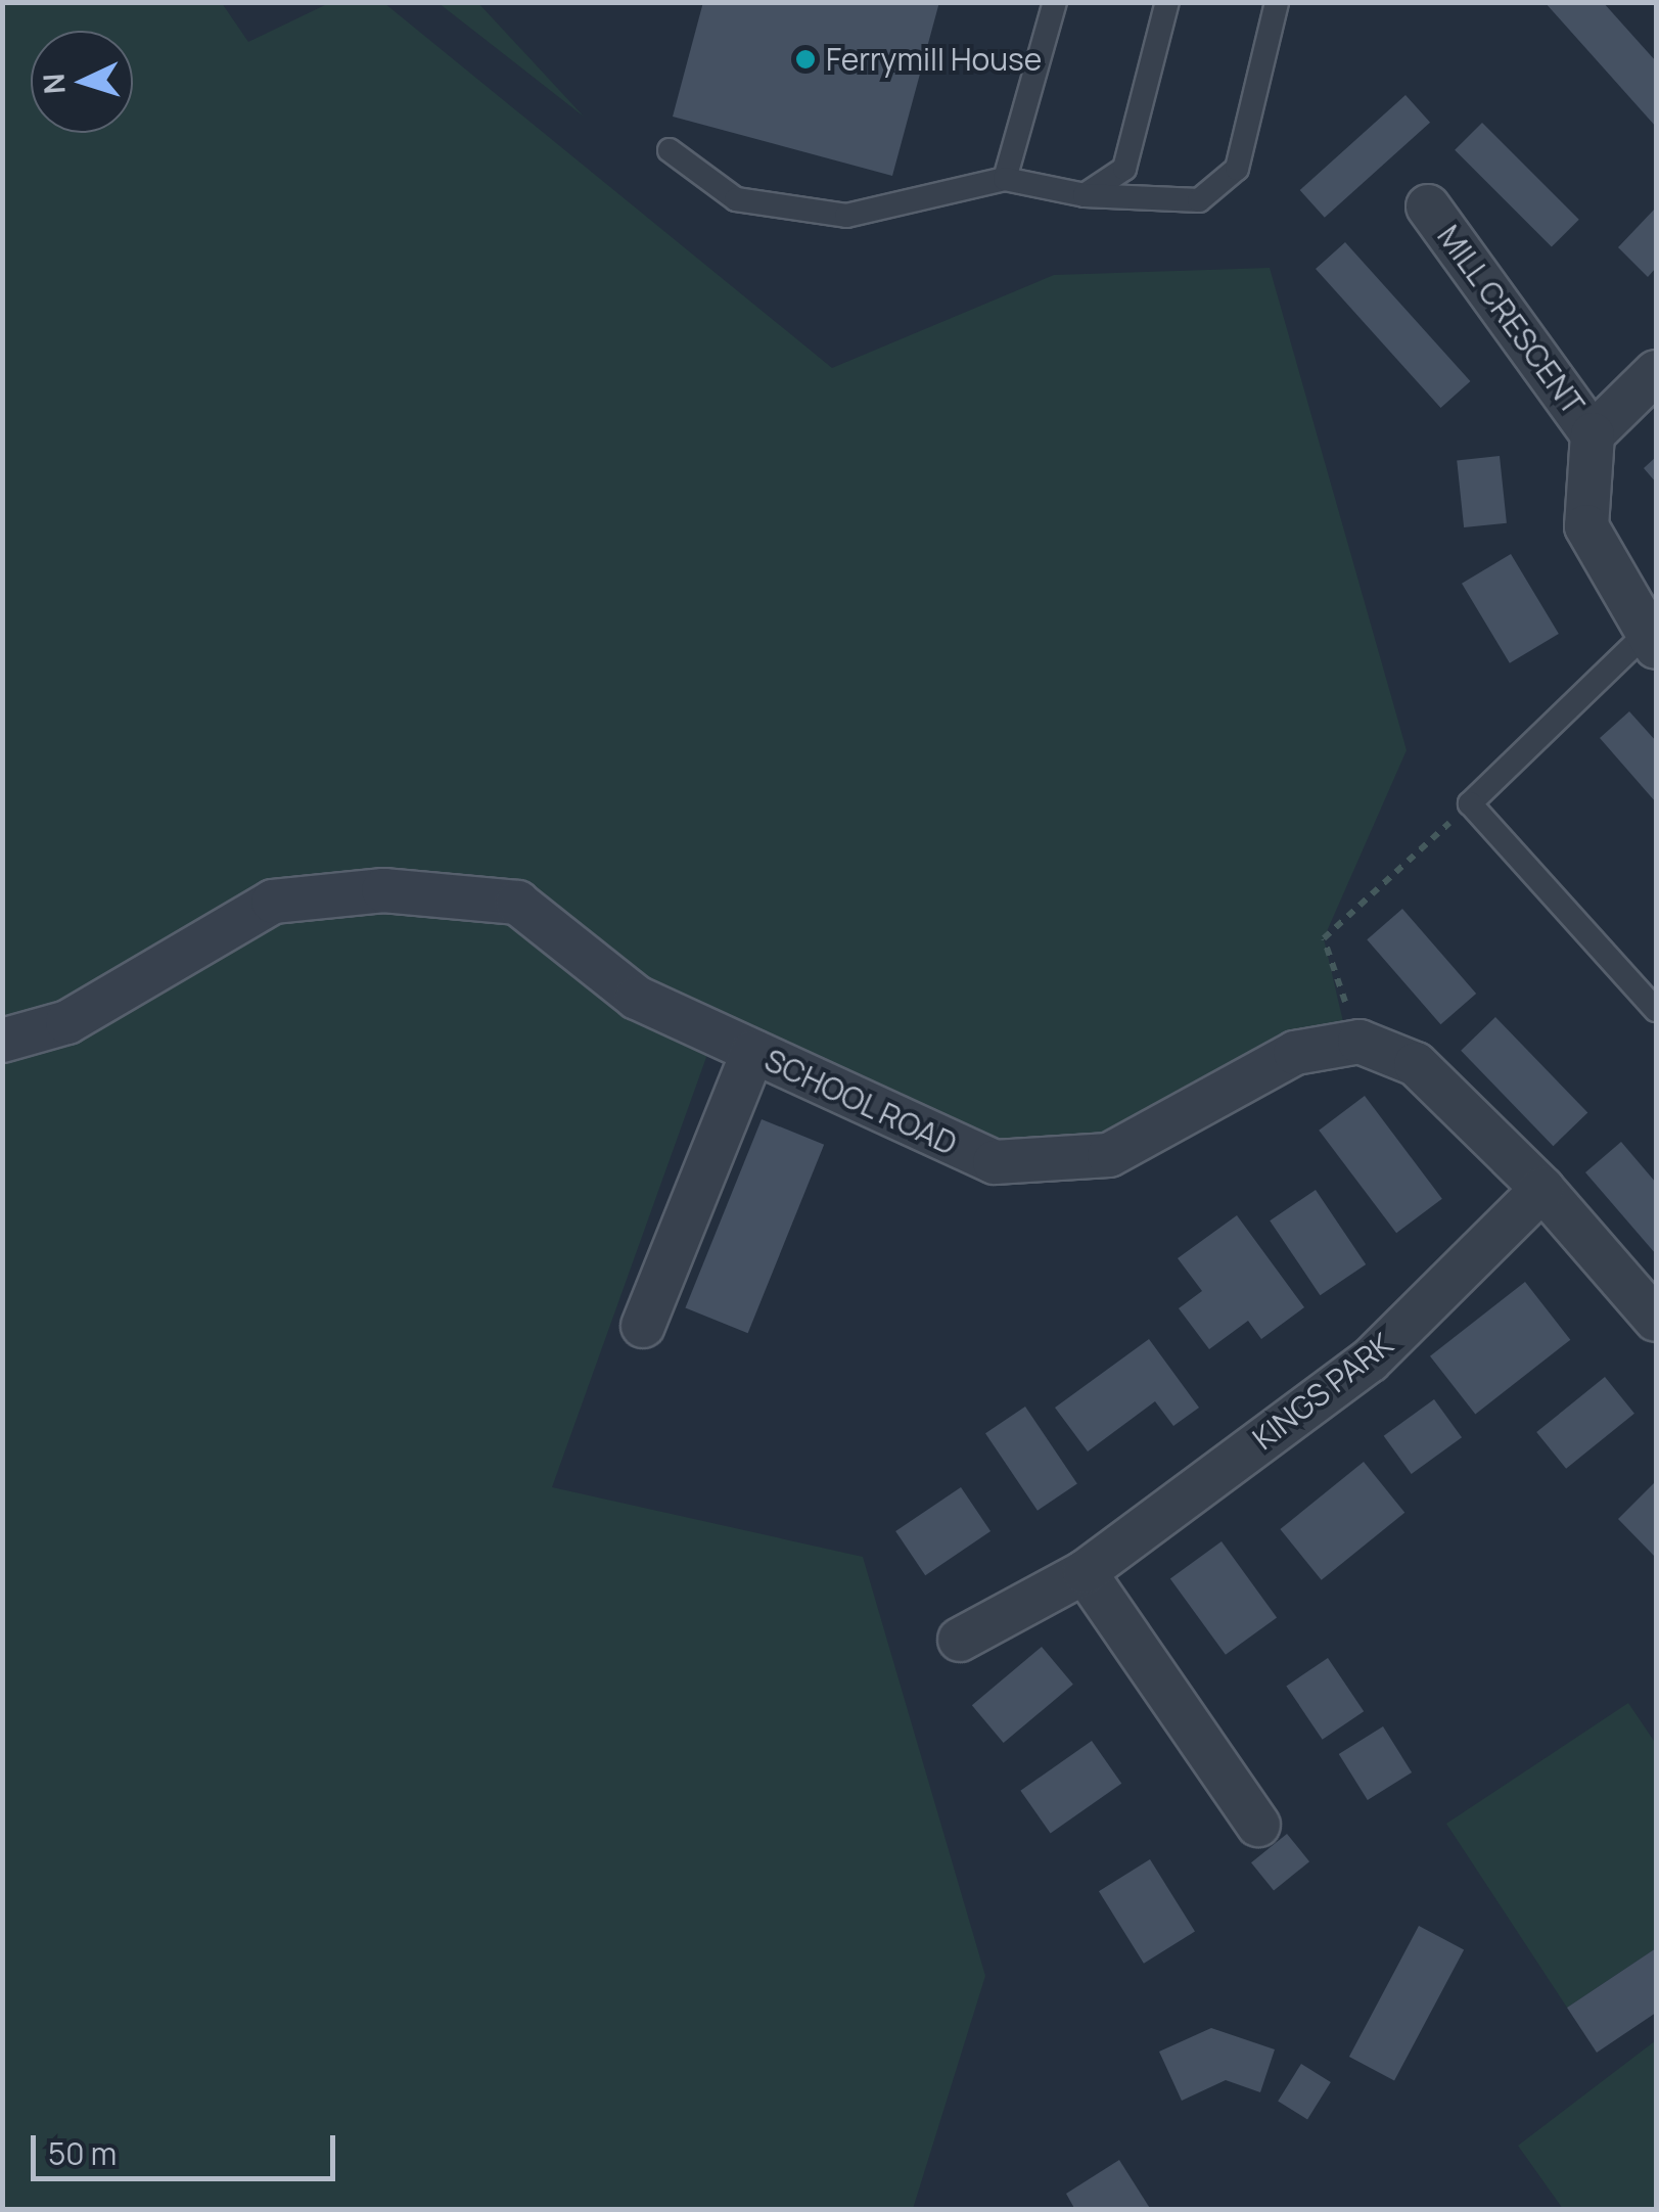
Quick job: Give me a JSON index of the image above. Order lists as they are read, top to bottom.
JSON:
{
  "streets": {
    "street": ["MILL CRESCENT", "SCHOOL ROAD", "KINGS PARK"]
  },
  "places": ["Ferrymill House"],
  "scale_bar": "50 m",
  "north": "left"
}
